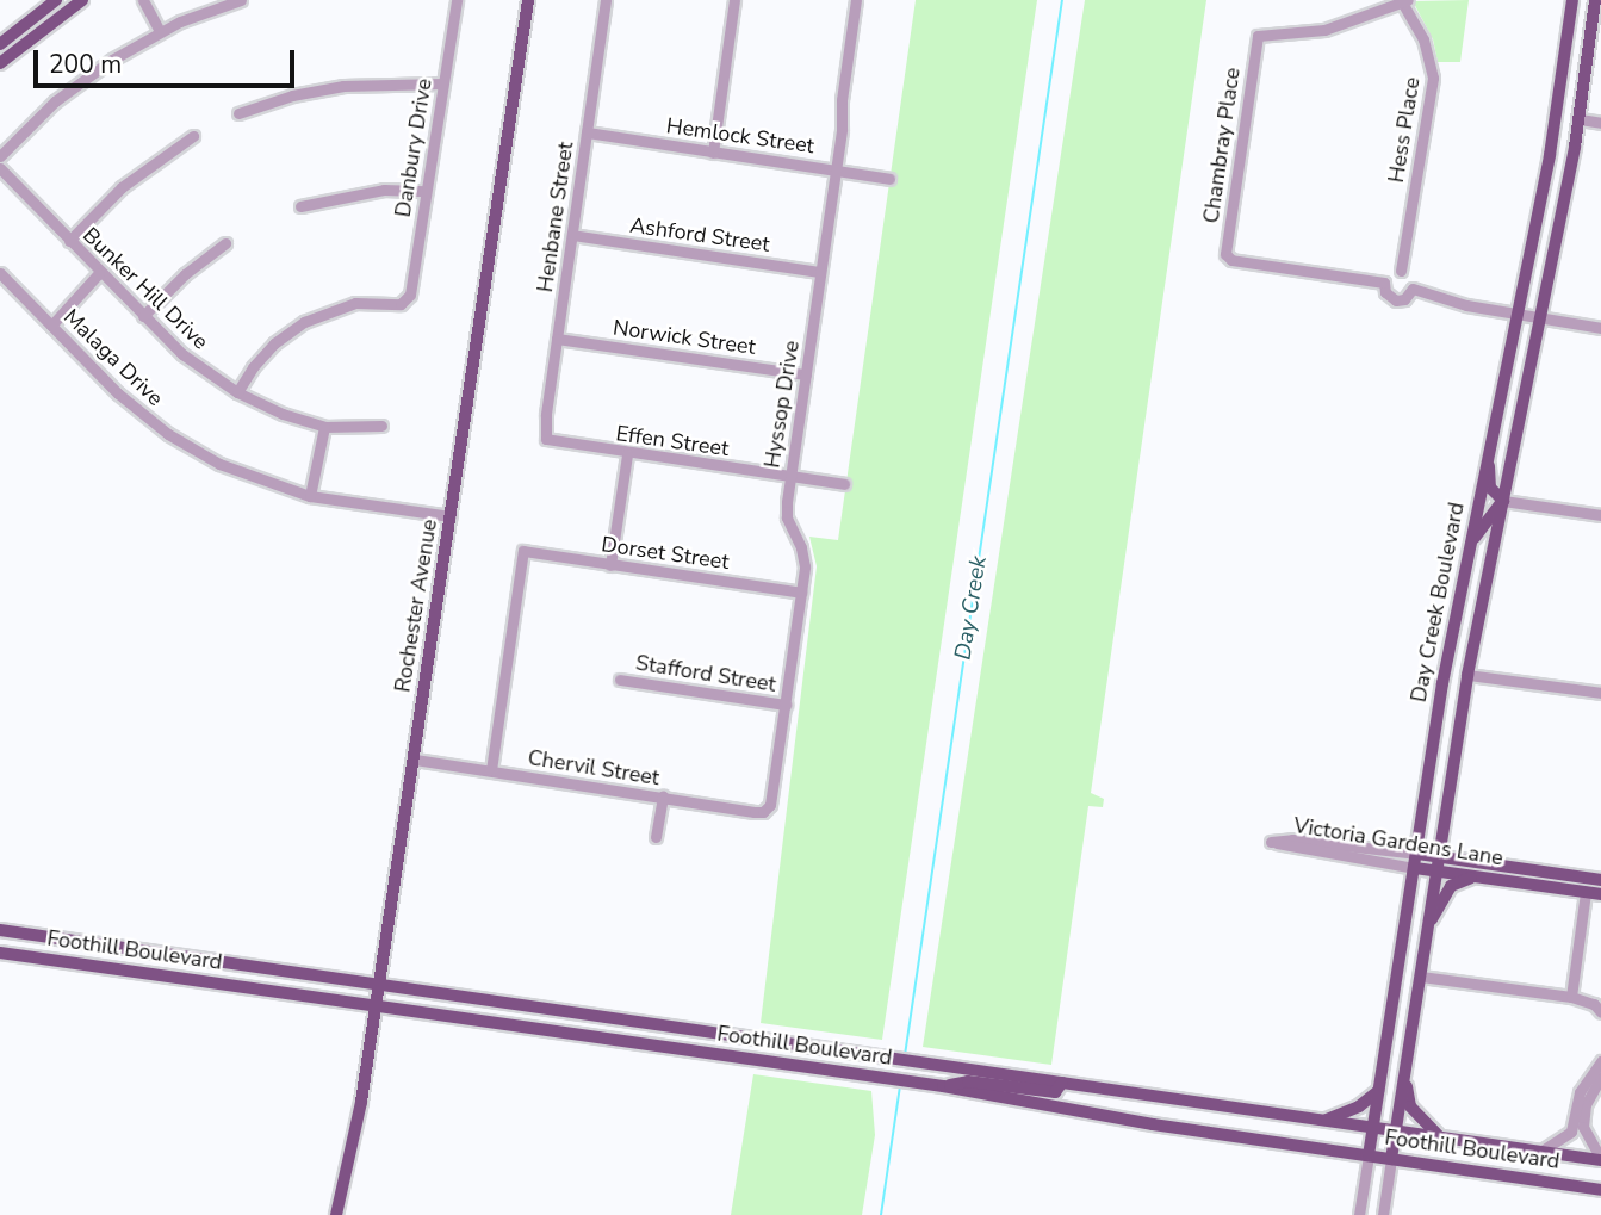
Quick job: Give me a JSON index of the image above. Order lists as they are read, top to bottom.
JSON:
{
  "streets": {
    "main road": [
      "Day Creek Boulevard",
      "Rochester Avenue",
      "Victoria Gardens Lane",
      "Foothill Boulevard"
    ],
    "street": [
      "Hess Place",
      "Hemlock Street",
      "Chambray Place",
      "Danbury Drive",
      "Henbane Street",
      "Ashford Street",
      "Bunker Hill Drive",
      "Norwick Street",
      "Malaga Drive",
      "Hyssop Drive",
      "Effen Street",
      "Dorset Street",
      "Stafford Street",
      "Chervil Street"
    ]
  },
  "crossings": [
    ["Hess Place", "Chambray Place"],
    ["Hemlock Street", "Henbane Street"],
    ["Hemlock Street", "Hyssop Drive"],
    ["Danbury Drive", "Bunker Hill Drive"],
    ["Henbane Street", "Ashford Street"],
    ["Henbane Street", "Norwick Street"],
    ["Henbane Street", "Effen Street"],
    ["Ashford Street", "Hyssop Drive"],
    ["Norwick Street", "Hyssop Drive"],
    ["Malaga Drive", "Rochester Avenue"],
    ["Hyssop Drive", "Effen Street"],
    ["Hyssop Drive", "Dorset Street"],
    ["Hyssop Drive", "Stafford Street"],
    ["Hyssop Drive", "Chervil Street"],
    ["Dorset Street", "Chervil Street"],
    ["Day Creek Boulevard", "Victoria Gardens Lane"],
    ["Day Creek Boulevard", "Foothill Boulevard"],
    ["Rochester Avenue", "Chervil Street"],
    ["Rochester Avenue", "Foothill Boulevard"]
  ],
  "water": ["Day Creek"],
  "scale_bar": "200 m"
}
